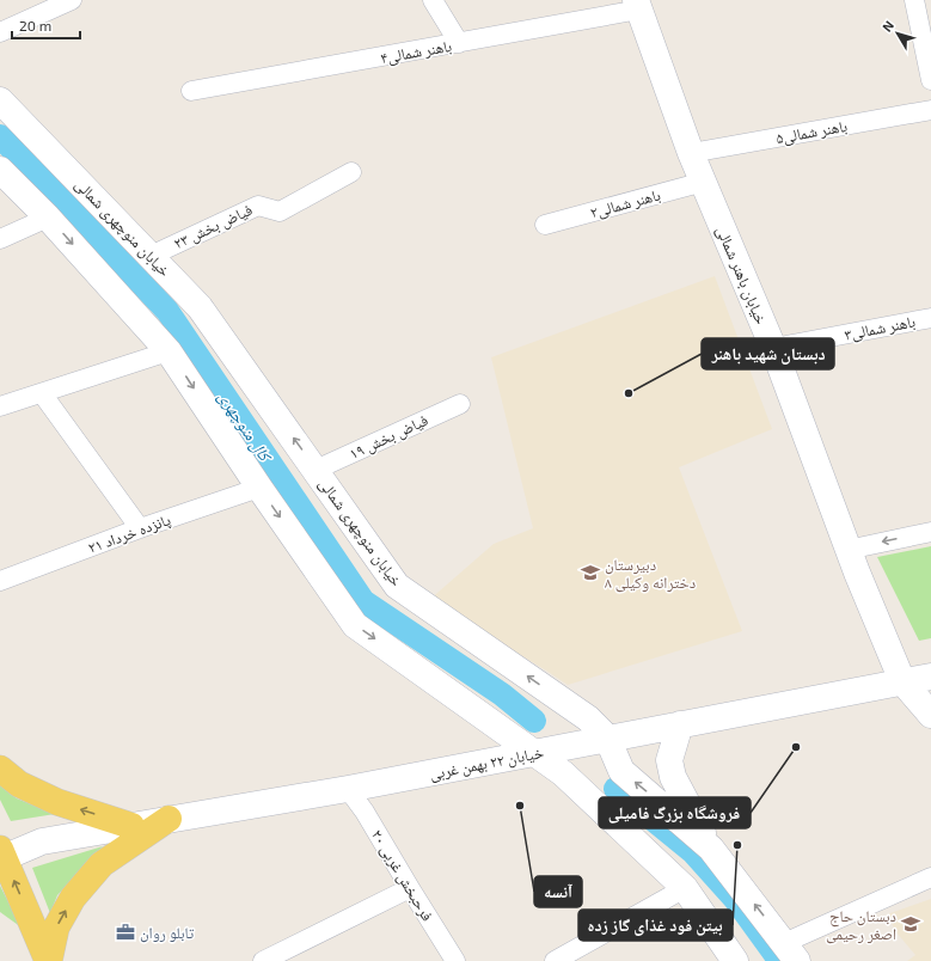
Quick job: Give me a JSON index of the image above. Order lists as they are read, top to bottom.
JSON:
{
  "streets": {
    "street": [
      "باهنر شمالی۴",
      "باهنر شمالی۵",
      "باهنر شمالی۲",
      "فیاض بخش ۲۳",
      "خیابان منوچهری شمالی",
      "خیابان باهنر شمالی",
      "باهنر شمالی۳",
      "فیاض بخش ۱۹",
      "پانزده خرداد ۲۱",
      "خیابان ۲۲ بهمن غربی",
      "فرحبخش غربی ۲۰"
    ]
  },
  "crossings": [
    ["باهنر شمالی۴", "خیابان باهنر شمالی"],
    ["باهنر شمالی۵", "خیابان باهنر شمالی"],
    ["باهنر شمالی۲", "خیابان باهنر شمالی"],
    ["فیاض بخش ۲۳", "خیابان منوچهری شمالی"],
    ["خیابان منوچهری شمالی", "فیاض بخش ۱۹"],
    ["خیابان منوچهری شمالی", "خیابان ۲۲ بهمن غربی"],
    ["خیابان باهنر شمالی", "باهنر شمالی۳"],
    ["خیابان باهنر شمالی", "خیابان ۲۲ بهمن غربی"],
    ["خیابان ۲۲ بهمن غربی", "فرحبخش غربی ۲۰"]
  ],
  "water": ["کال منوچهری"],
  "places": {
    "other": [
      "دبستان شهید باهنر",
      "فروشگاه بزرگ فامیلی",
      "آنسه",
      "بیتن فود غذای گاز زده"
    ],
    "school or university": ["دبیرستان دخترانه وکیلی ۸", "دبستان حاج اصغر رحیمی"],
    "office": ["تابلو روان"]
  },
  "scale_bar": "20 m",
  "north": "top left"
}
